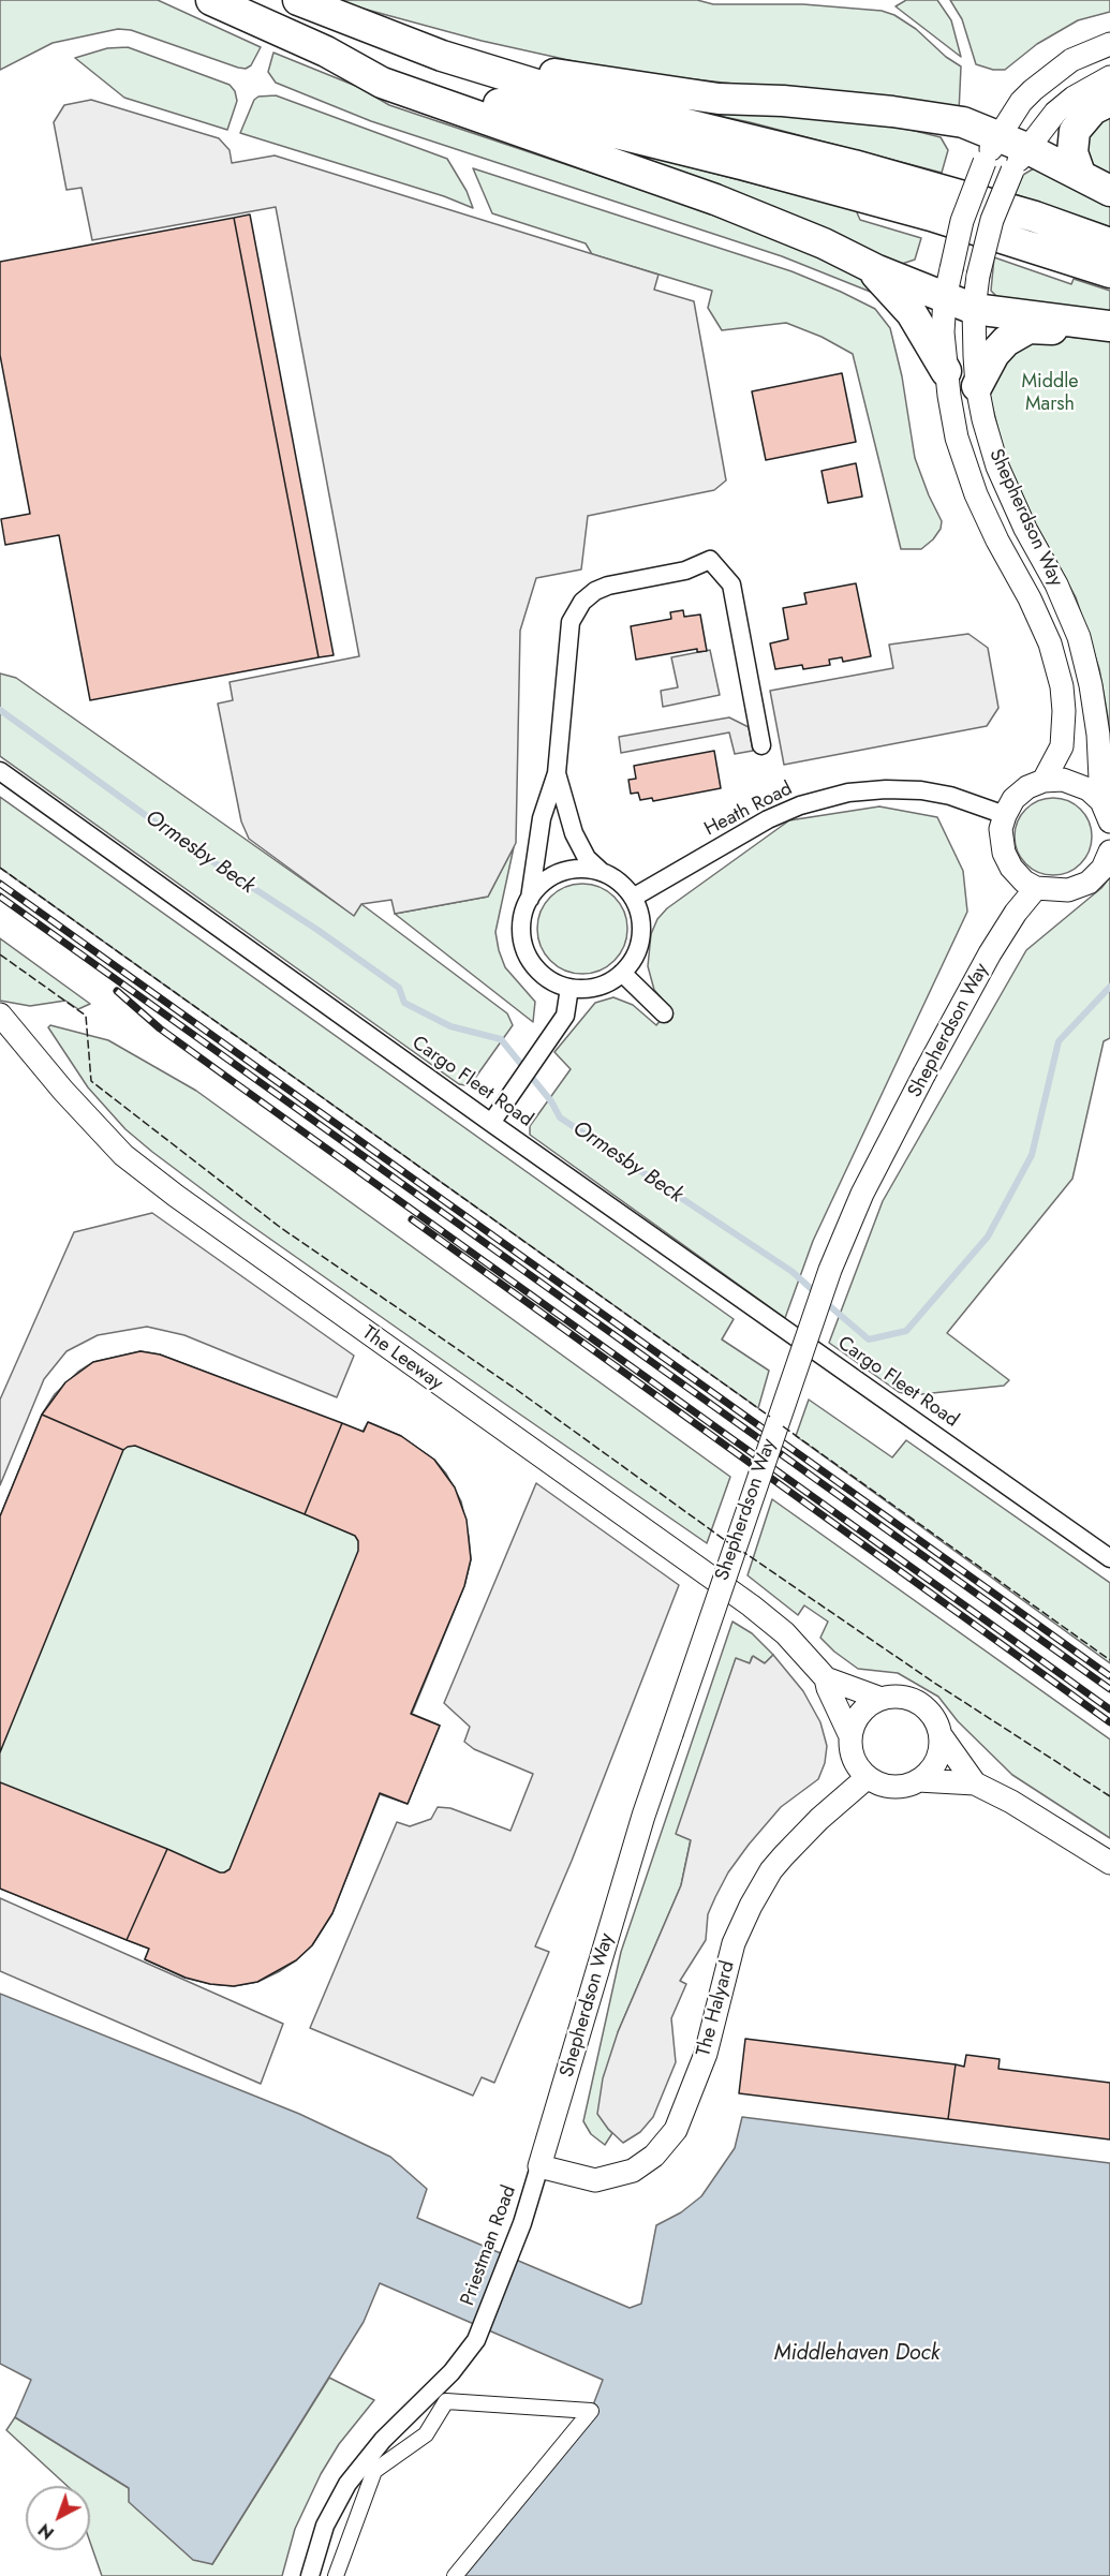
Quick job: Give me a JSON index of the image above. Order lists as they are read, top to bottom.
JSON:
{
  "streets": {
    "street": [
      "Shepherdson Way",
      "Heath Road",
      "Cargo Fleet Road",
      "The Leeway",
      "The Halyard",
      "Priestman Road"
    ]
  },
  "crossings": [
    ["Shepherdson Way", "The Halyard"],
    ["Shepherdson Way", "Priestman Road"],
    ["The Leeway", "The Halyard"],
    ["The Halyard", "Priestman Road"]
  ],
  "water": ["Ormesby Beck", "Middlehaven Dock"],
  "parks": ["Middle Marsh"],
  "north": "bottom left"
}
